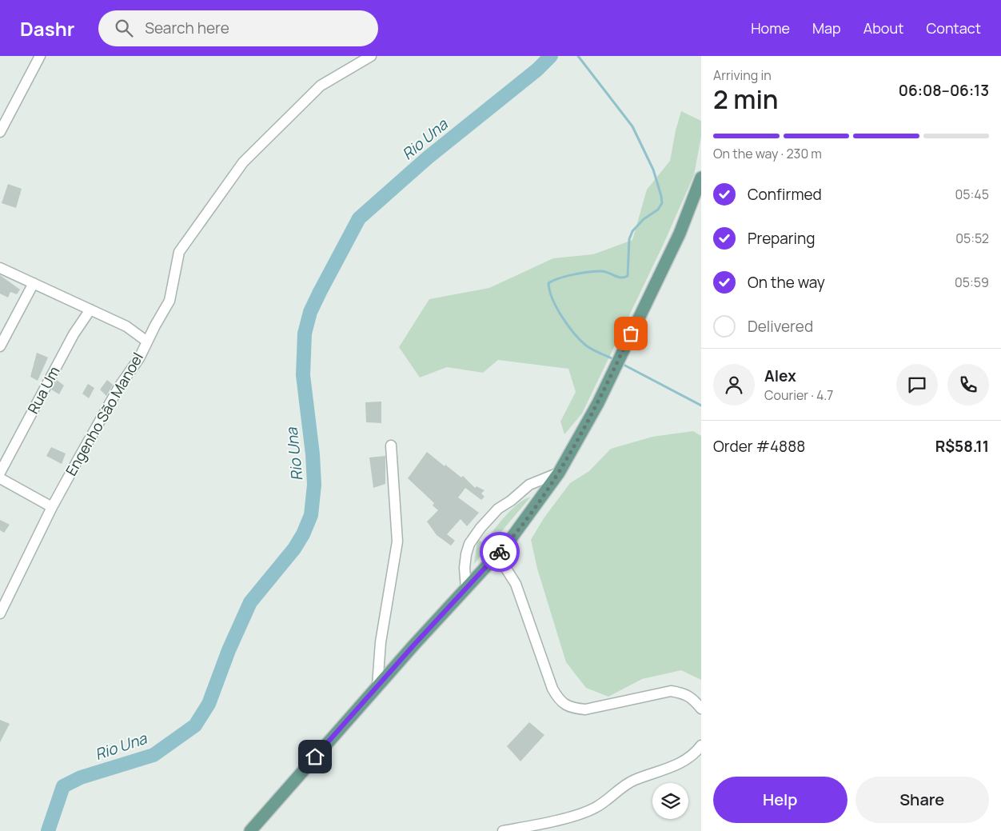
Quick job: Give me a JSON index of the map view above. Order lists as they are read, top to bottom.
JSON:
{
  "streets": {
    "street": ["Rua Um", "Engenho São Manoel"]
  },
  "crossings": [
    ["Rua Um", "Engenho São Manoel"]
  ],
  "water": ["Rio Una"],
  "page": {
    "header": "Dashr",
    "search": "Search here",
    "nav": [
      "Home",
      "Map",
      "About",
      "Contact"
    ],
    "heading": ["2 min", "Arriving in", "06:08–06:13"],
    "panel": [
      "Alex",
      "Courier · 4.7",
      "Order #4888",
      "R$58.11"
    ],
    "bar": "On the way · 230 m",
    "list": [
      ["Confirmed", "05:45"],
      ["Preparing", "05:52"],
      ["On the way", "05:59"],
      "Delivered"
    ],
    "buttons": ["Help", "Share"]
  }
}
